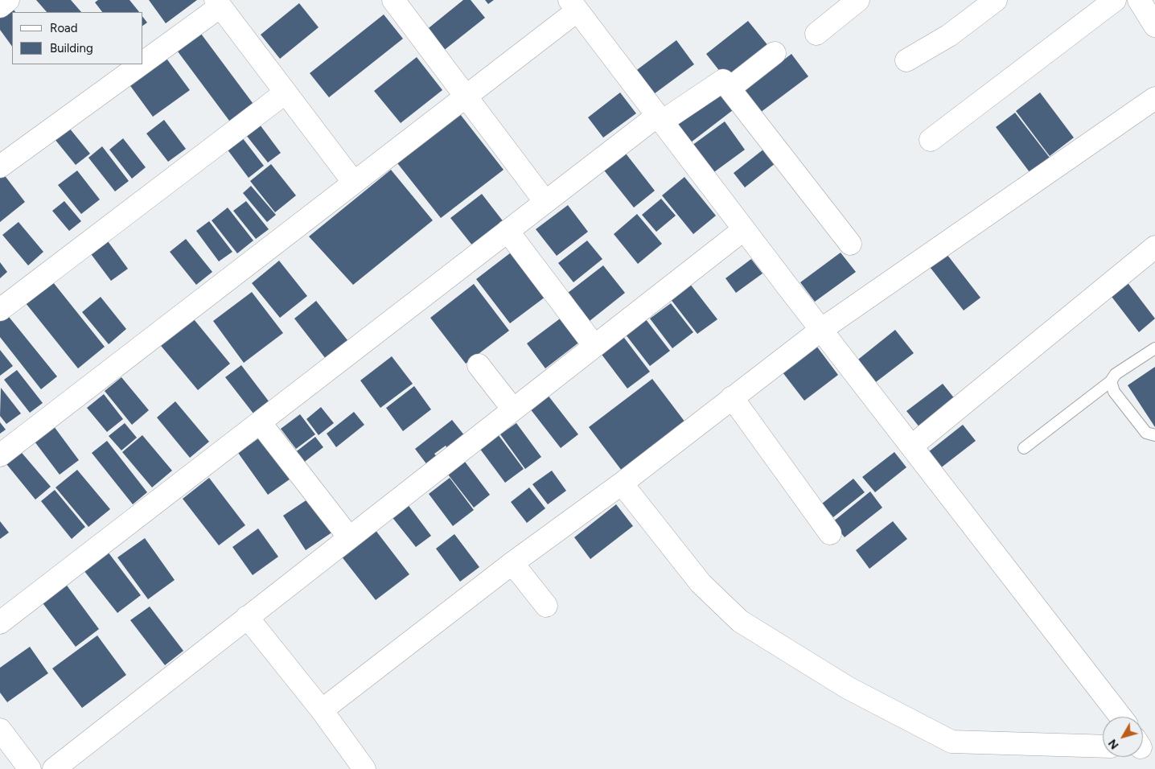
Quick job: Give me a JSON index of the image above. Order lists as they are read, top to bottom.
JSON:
{
  "legend": ["Road", "Building"],
  "north": "bottom left"
}
